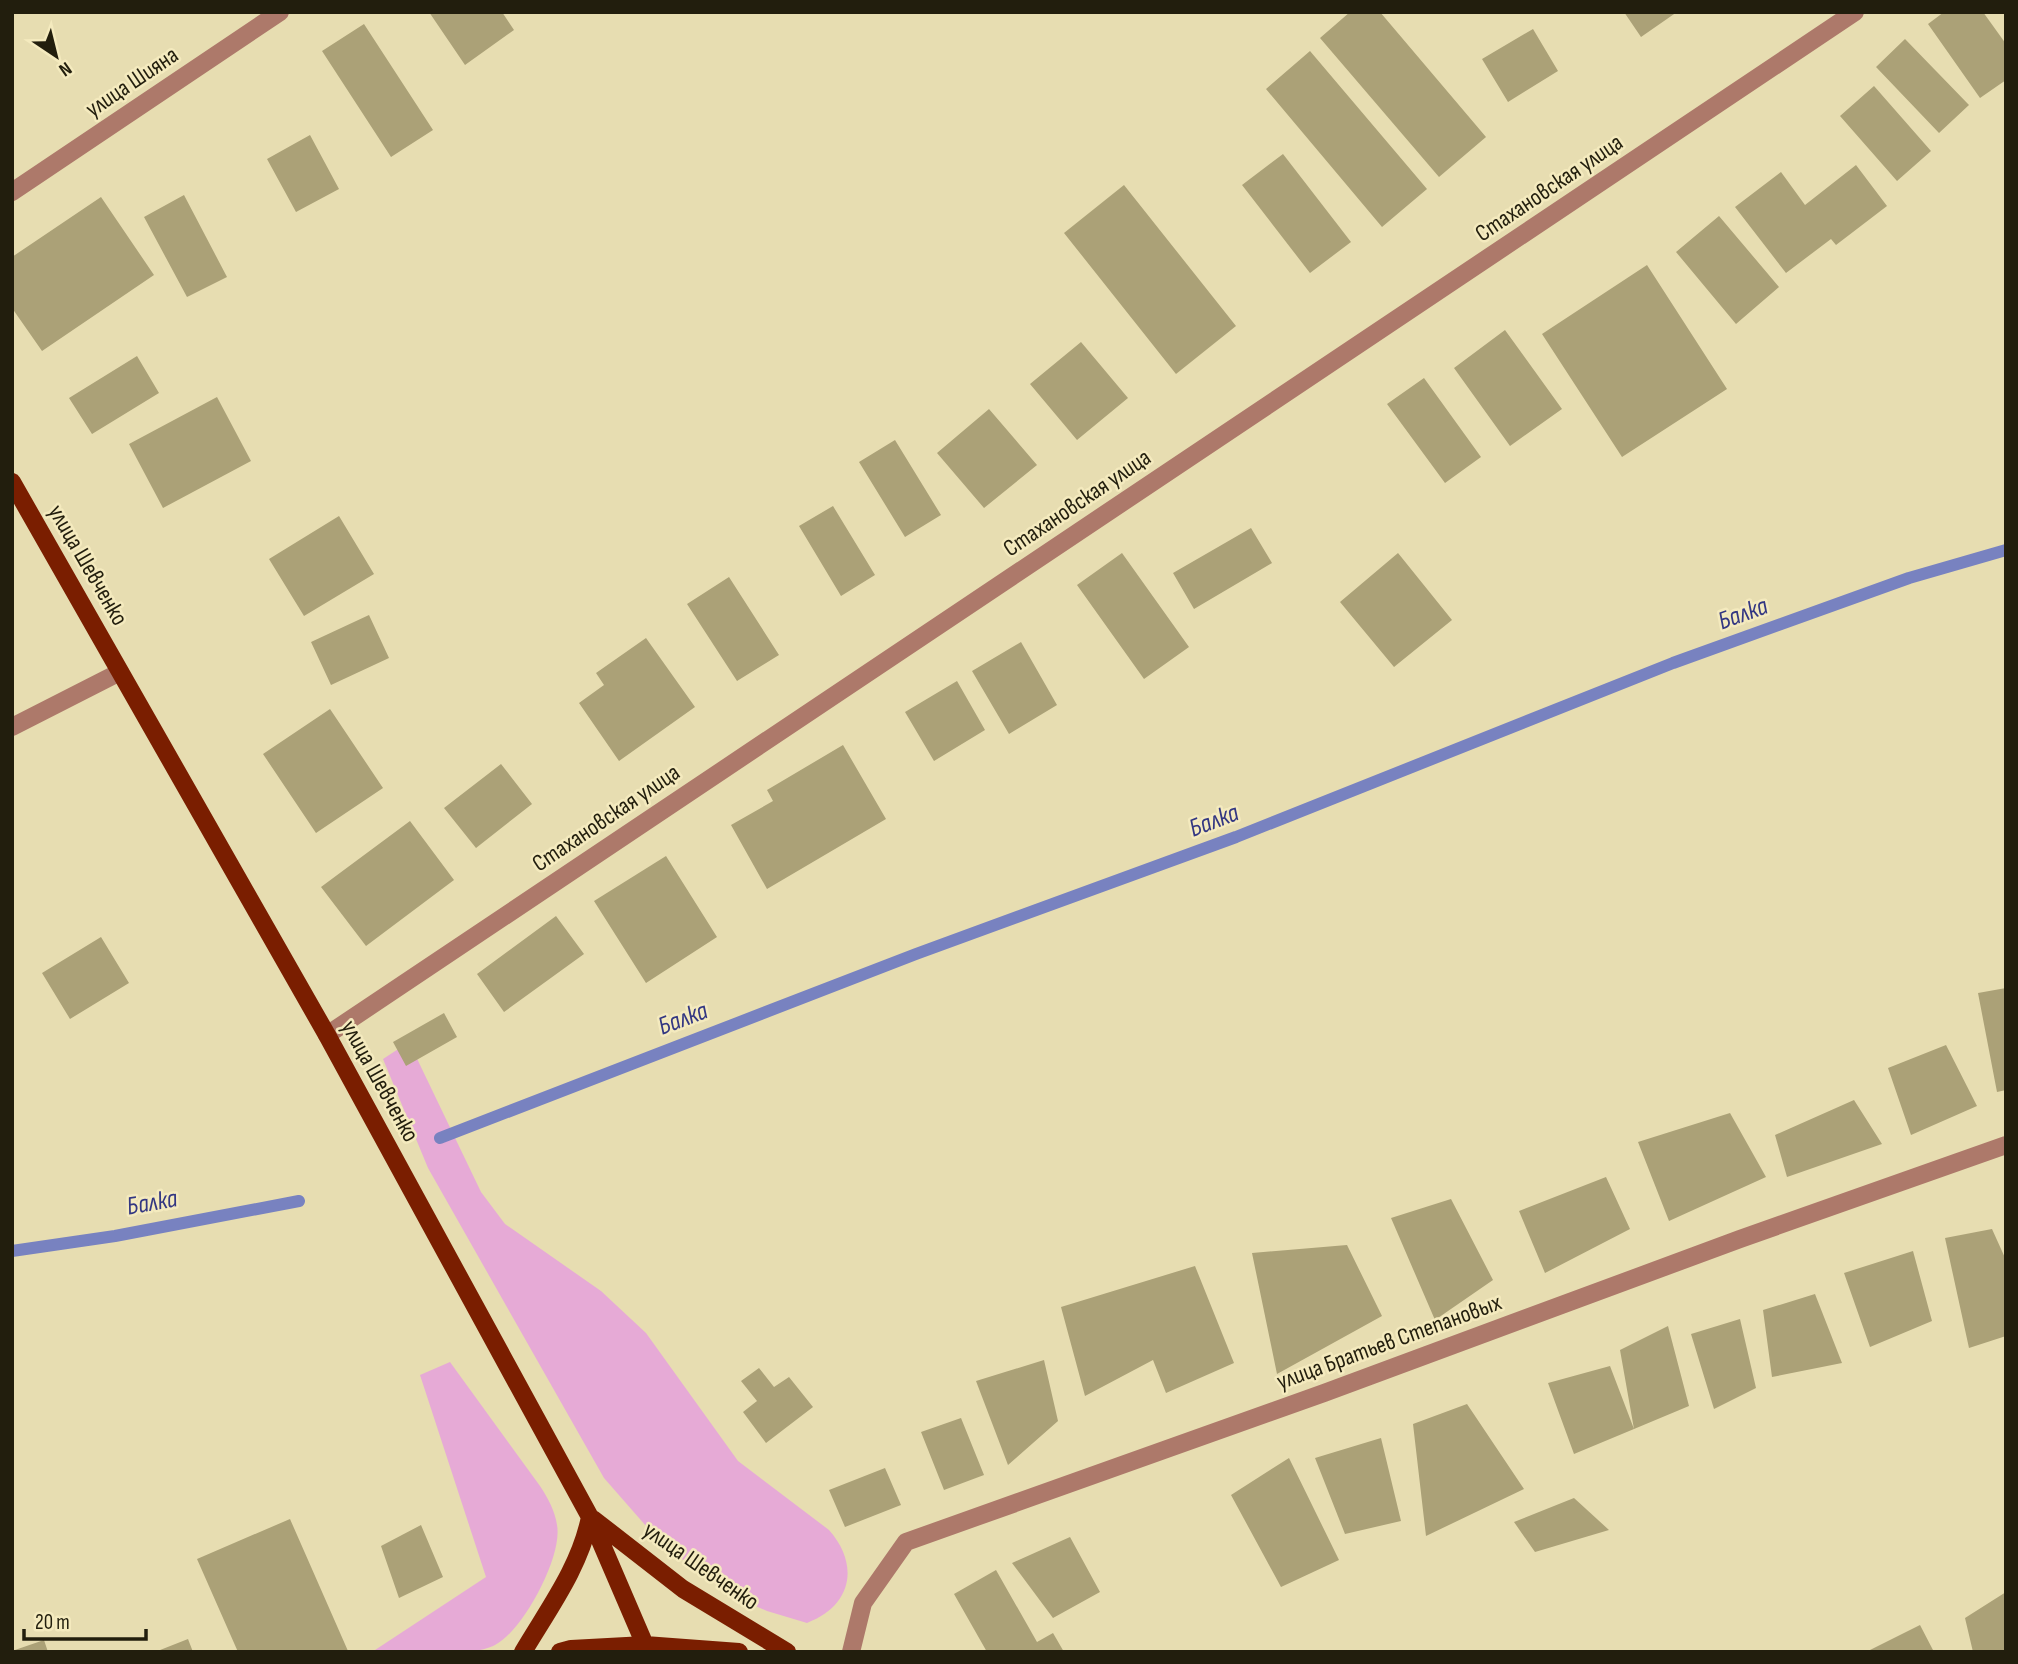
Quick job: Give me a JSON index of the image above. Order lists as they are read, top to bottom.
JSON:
{
  "streets": {
    "main road": ["улица Шевченко"],
    "street": ["улица Шияна", "Стахановская улица", "улица Братьев Степановых"]
  },
  "crossings": [
    ["Стахановская улица", "улица Шевченко"]
  ],
  "water": ["Балка"],
  "scale_bar": "20 m",
  "north": "bottom right"
}
